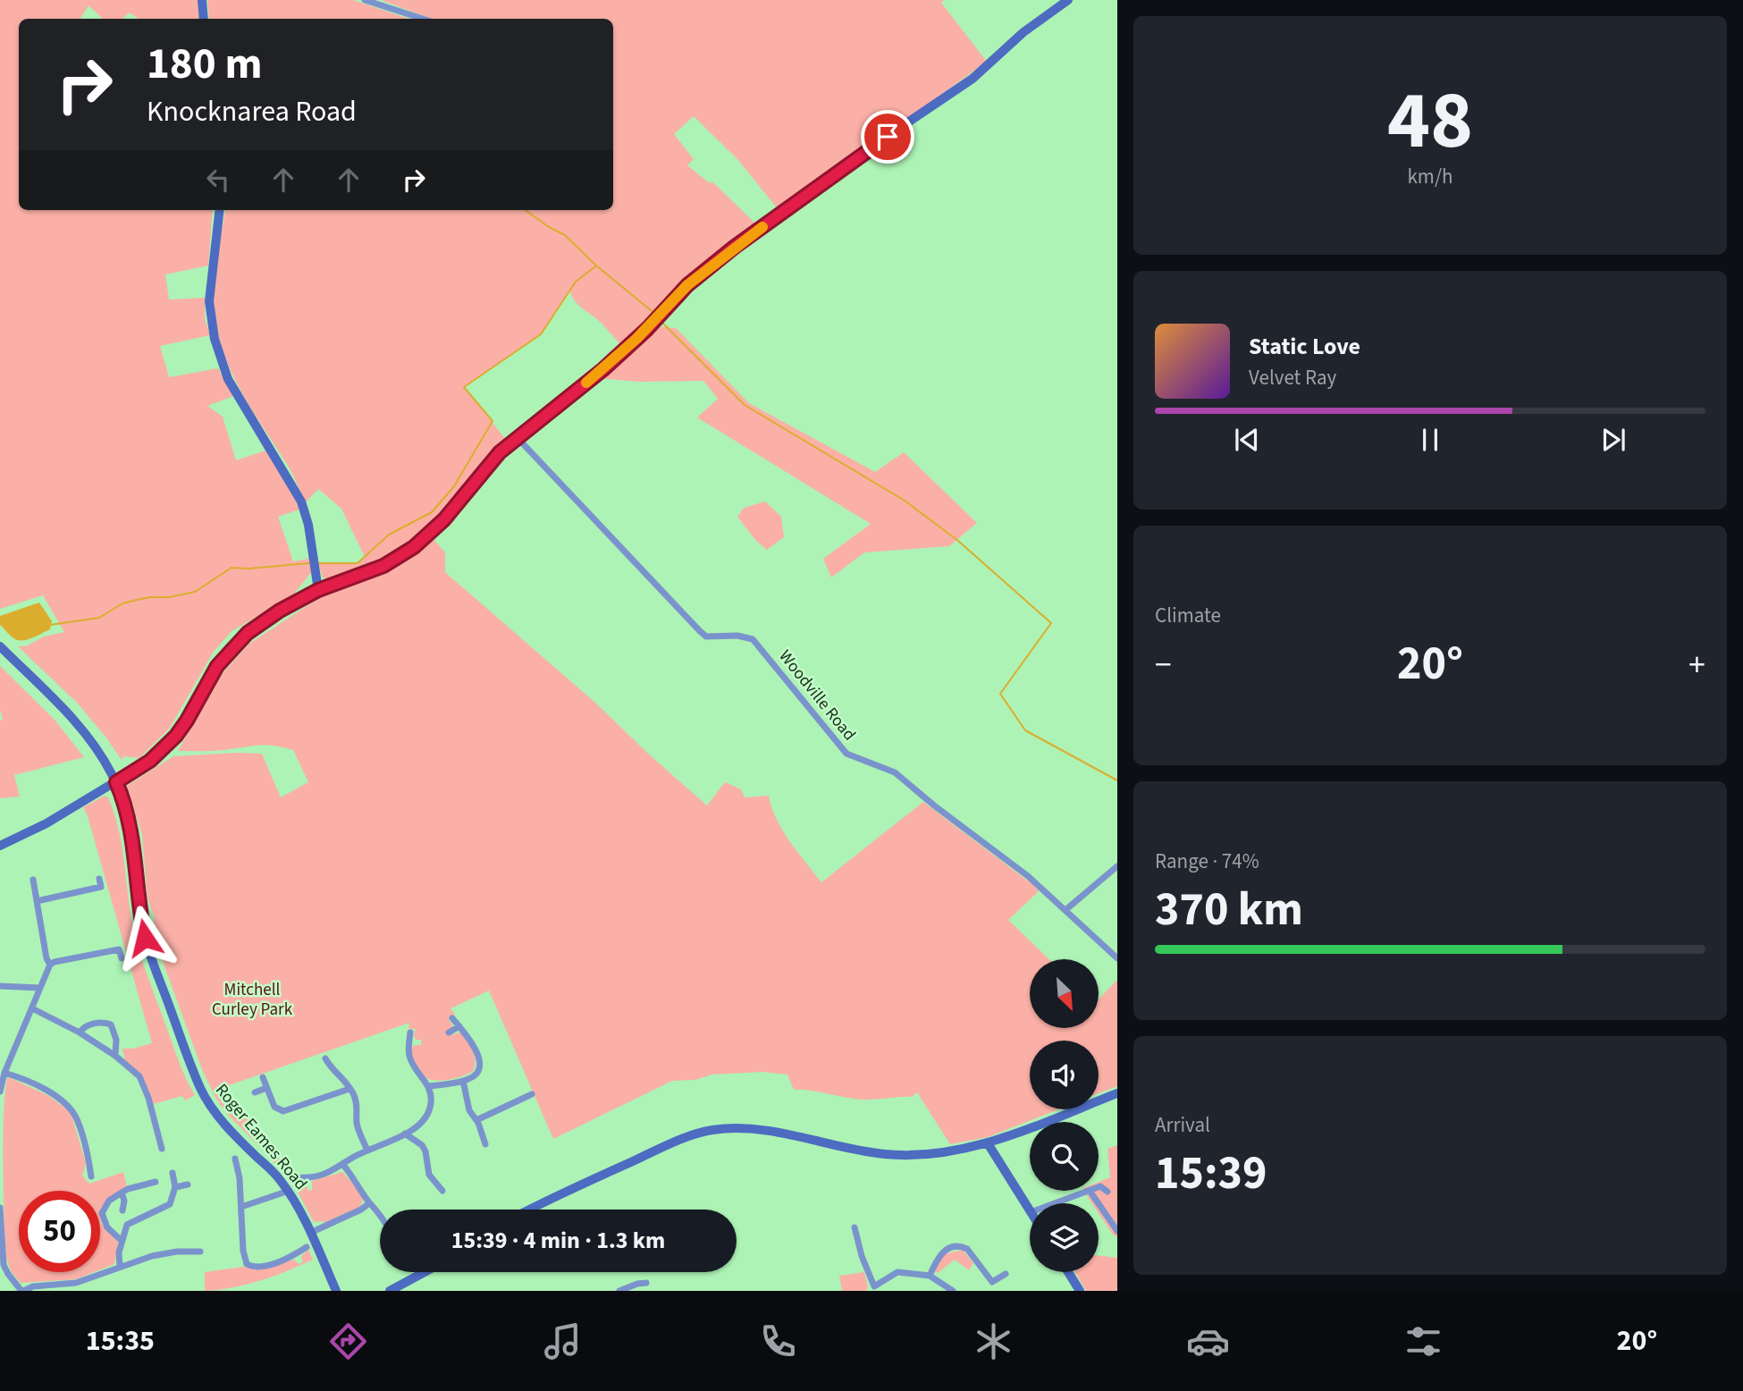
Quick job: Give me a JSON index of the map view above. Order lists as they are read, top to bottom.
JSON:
{
  "streets": {
    "street": ["Woodville Road", "Roger Eames Road"]
  },
  "parks": ["Mitchell Curley Park"],
  "north": "bottom right",
  "page": {
    "tile": [
      ["48", "km/h"],
      "Climate",
      ["Range · 74%", "370 km"],
      ["Arrival", "15:39"]
    ],
    "turn": ["180 m", "Knocknarea Road"],
    "song": ["Static Love", "Velvet Ray"],
    "heat": ["−", "20°", "+"],
    "limit": "50",
    "trip": "15:39 · 4 min · 1.3 km",
    "tabs": ["15:35", "20°"]
  }
}
